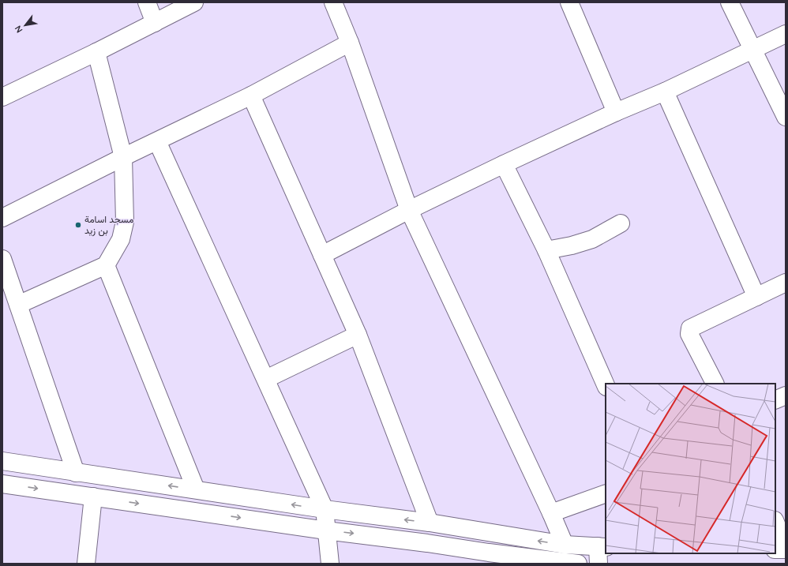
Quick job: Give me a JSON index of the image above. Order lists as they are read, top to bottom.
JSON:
{
  "places": ["مسجد اسامة بن زيد"],
  "north": "bottom left"
}
